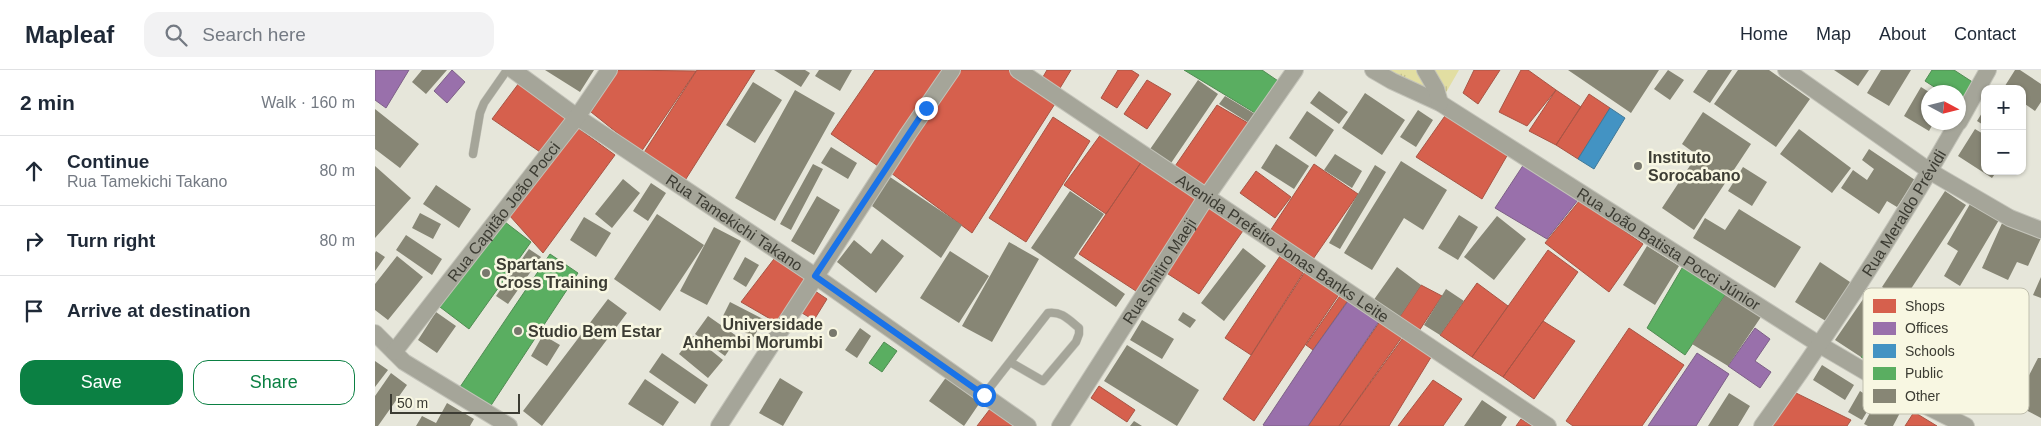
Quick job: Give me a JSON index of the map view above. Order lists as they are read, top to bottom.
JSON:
{
  "streets": {
    "street": [
      "Rua Capitão João Pocci",
      "Rua Meraldo Prévidi",
      "Rua Tamekichi Takano",
      "Avenida Prefeito Jonas Banks Leite",
      "Rua João Batista Pocci Júnior",
      "Rua Shitiro Maeji"
    ]
  },
  "crossings": [
    ["Rua Capitão João Pocci", "Rua Tamekichi Takano"],
    ["Rua Meraldo Prévidi", "Rua João Batista Pocci Júnior"],
    ["Avenida Prefeito Jonas Banks Leite", "Rua Shitiro Maeji"]
  ],
  "places": [
    "Instituto Sorocabano",
    "Spartans Cross Training",
    "Studio Bem Estar",
    "Universidade Anhembi Morumbi"
  ],
  "legend": [
    "Shops",
    "Offices",
    "Schools",
    "Public",
    "Other"
  ],
  "scale_bar": "50 m",
  "north": "right",
  "page": {
    "header": "Mapleaf",
    "search": "Search here",
    "nav": [
      "Home",
      "Map",
      "About",
      "Contact"
    ],
    "heading": ["2 min", "Walk · 160 m"],
    "map_buttons": ["+", "−"],
    "list": [
      ["Continue", "Rua Tamekichi Takano", "80 m"],
      ["Turn right", "80 m"],
      "Arrive at destination"
    ],
    "buttons": ["Save", "Share"],
    "scale": "50 m"
  }
}
